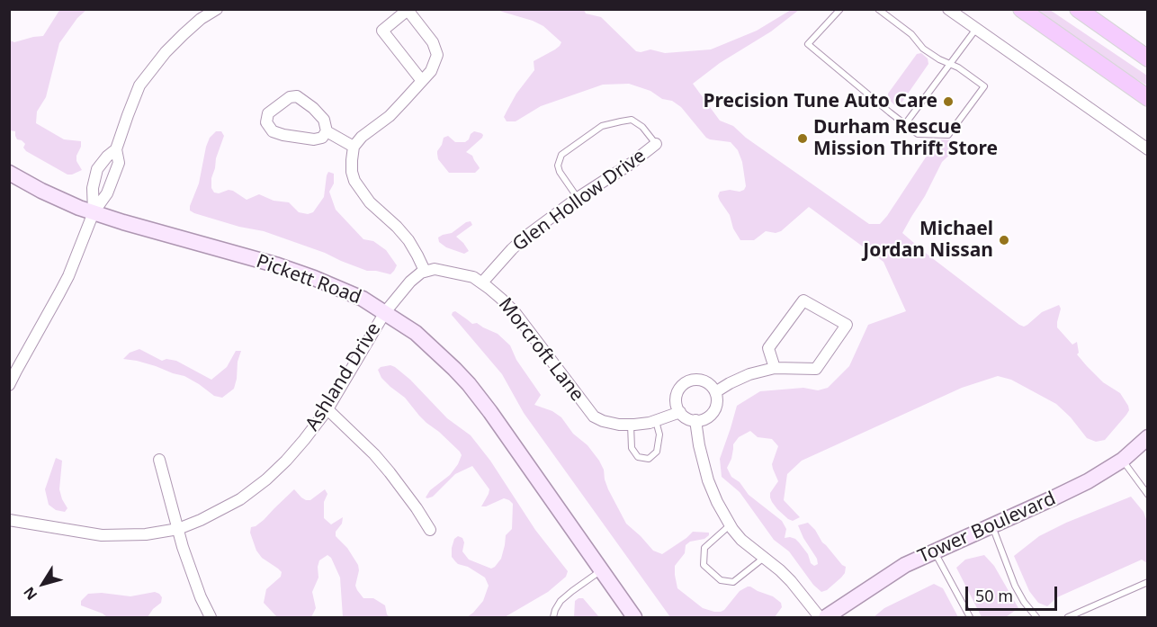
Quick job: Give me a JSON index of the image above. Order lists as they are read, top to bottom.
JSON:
{
  "streets": {
    "street": [
      "Glen Hollow Drive",
      "Pickett Road",
      "Morcroft Lane",
      "Ashland Drive",
      "Tower Boulevard"
    ]
  },
  "crossings": [
    ["Glen Hollow Drive", "Morcroft Lane"],
    ["Pickett Road", "Ashland Drive"]
  ],
  "places": ["Precision Tune Auto Care", "Durham Rescue Mission Thrift Store", "Michael Jordan Nissan"],
  "scale_bar": "50 m",
  "north": "bottom left"
}
